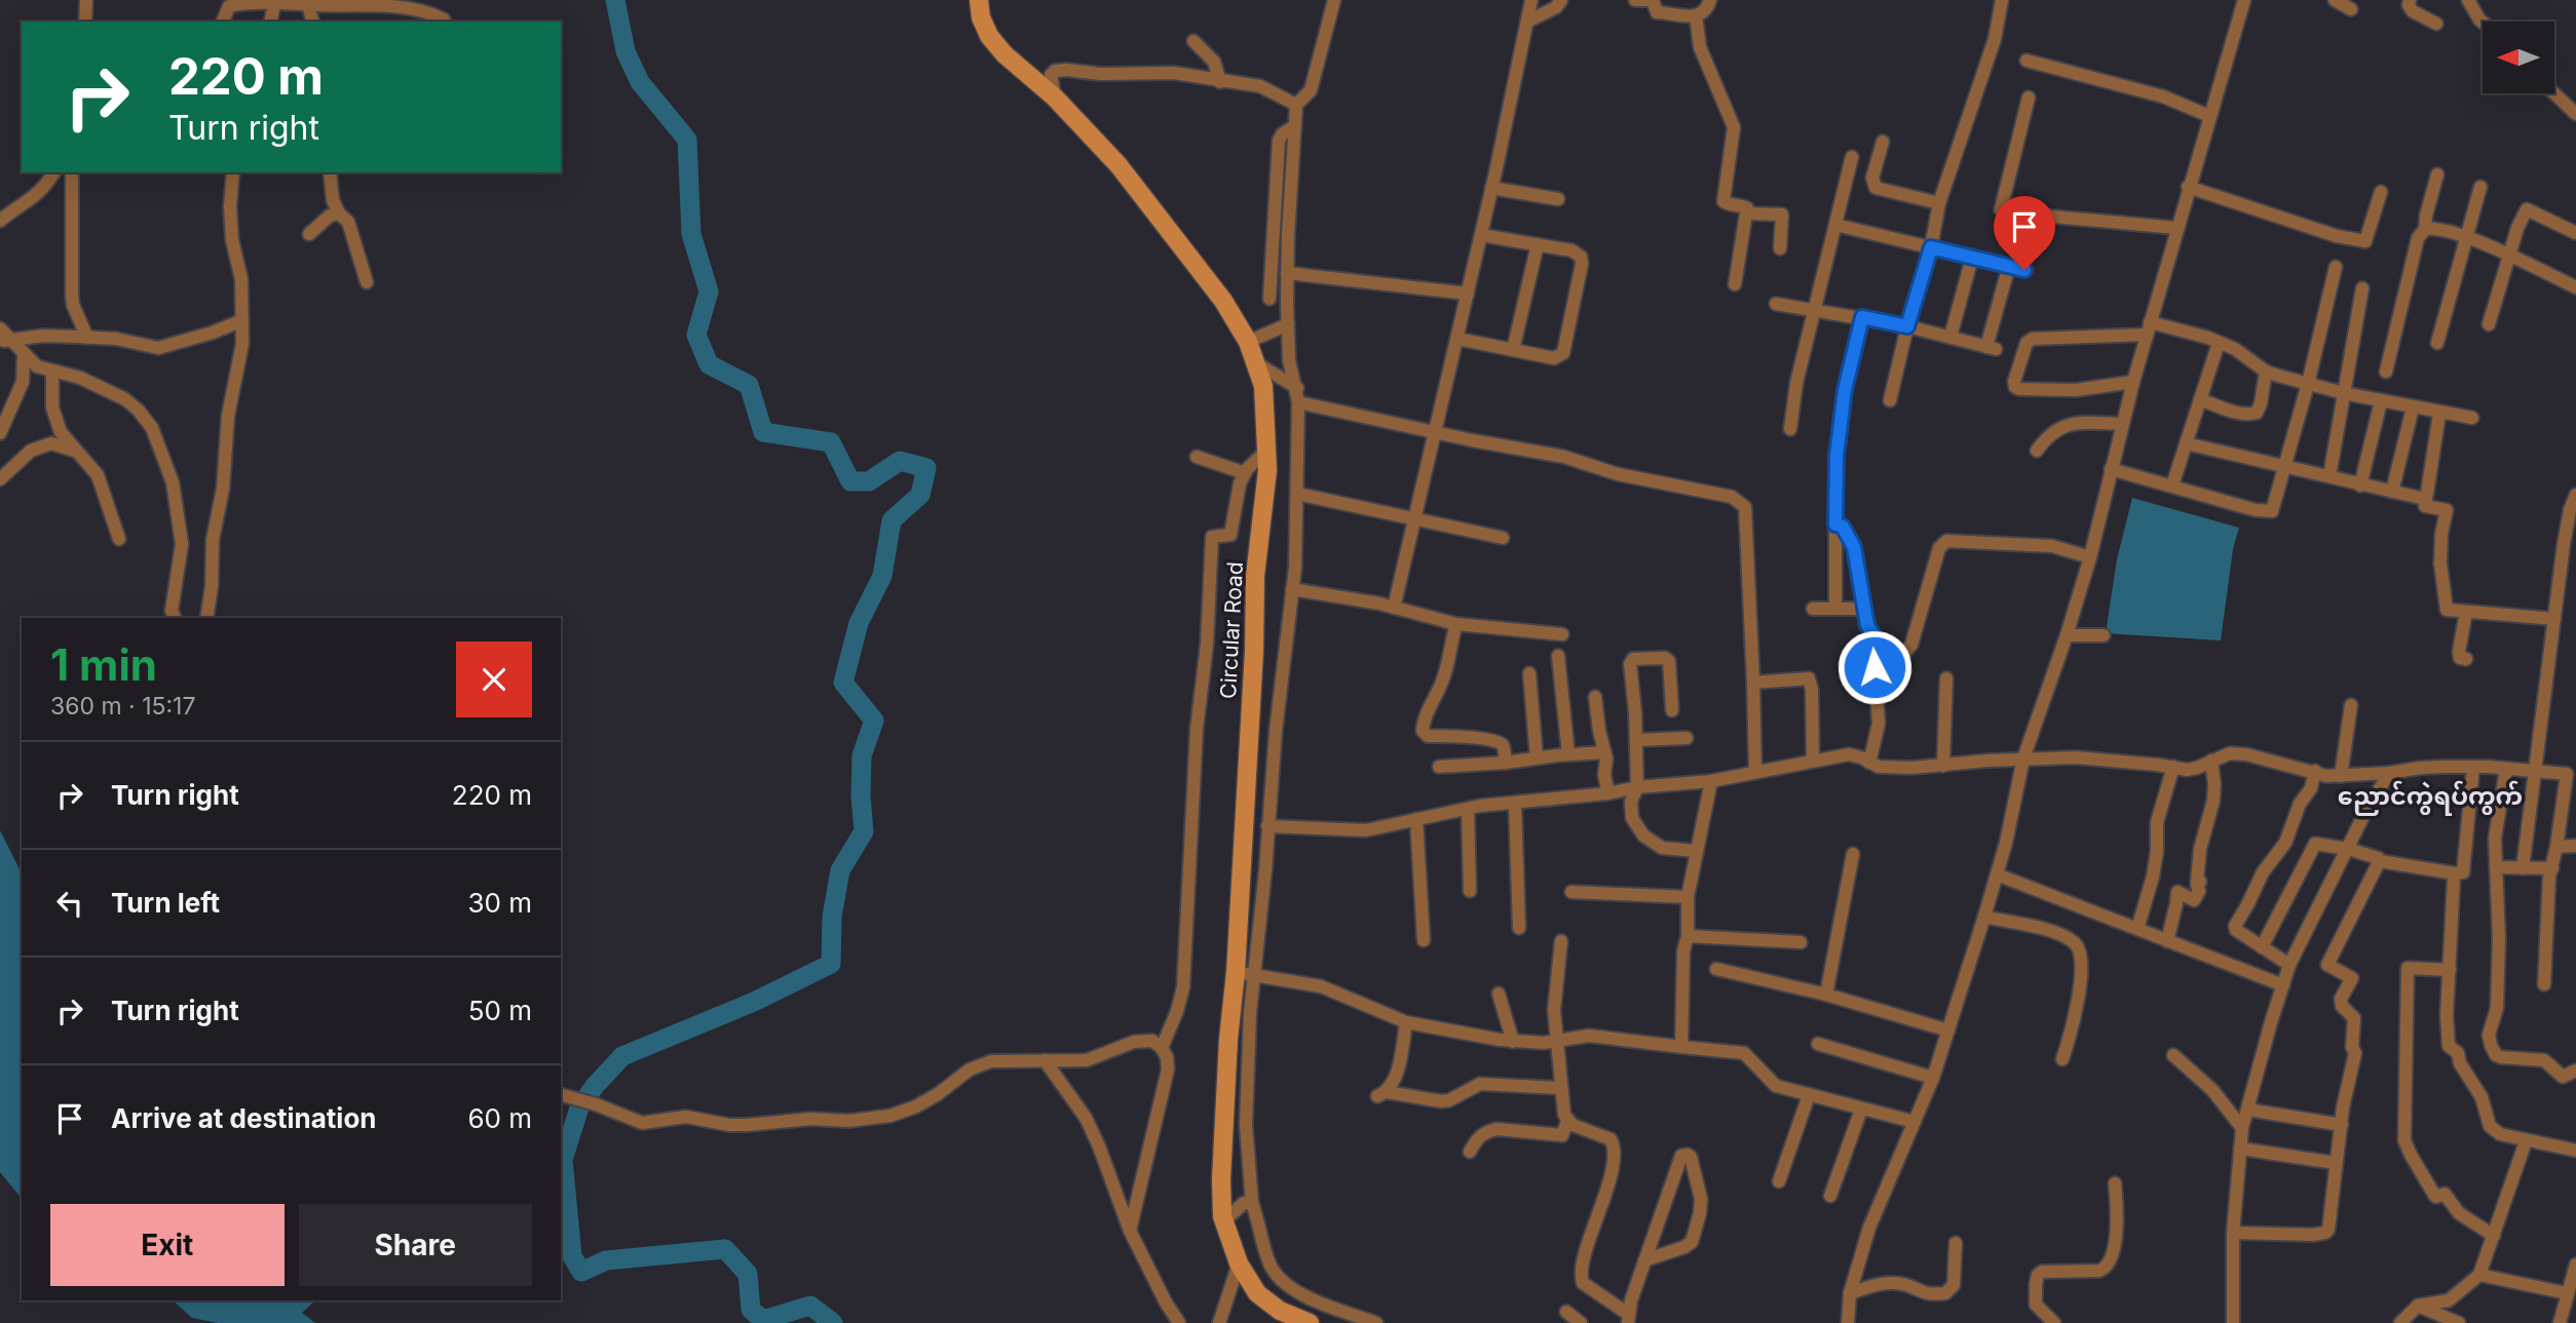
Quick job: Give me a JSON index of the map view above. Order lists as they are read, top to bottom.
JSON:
{
  "streets": {
    "main road": ["Circular Road"]
  },
  "districts": ["ညောင်ကွဲရပ်ကွက်"],
  "north": "left",
  "page": {
    "turn": ["220 m", "Turn right"],
    "heading": ["1 min", "360 m · 15:17"],
    "list": [
      {
        "name": "Turn right",
        "value": "220 m"
      },
      {
        "name": "Turn left",
        "value": "30 m"
      },
      {
        "name": "Turn right",
        "value": "50 m"
      },
      {
        "name": "Arrive at destination",
        "value": "60 m"
      }
    ],
    "buttons": ["Exit", "Share"]
  }
}
